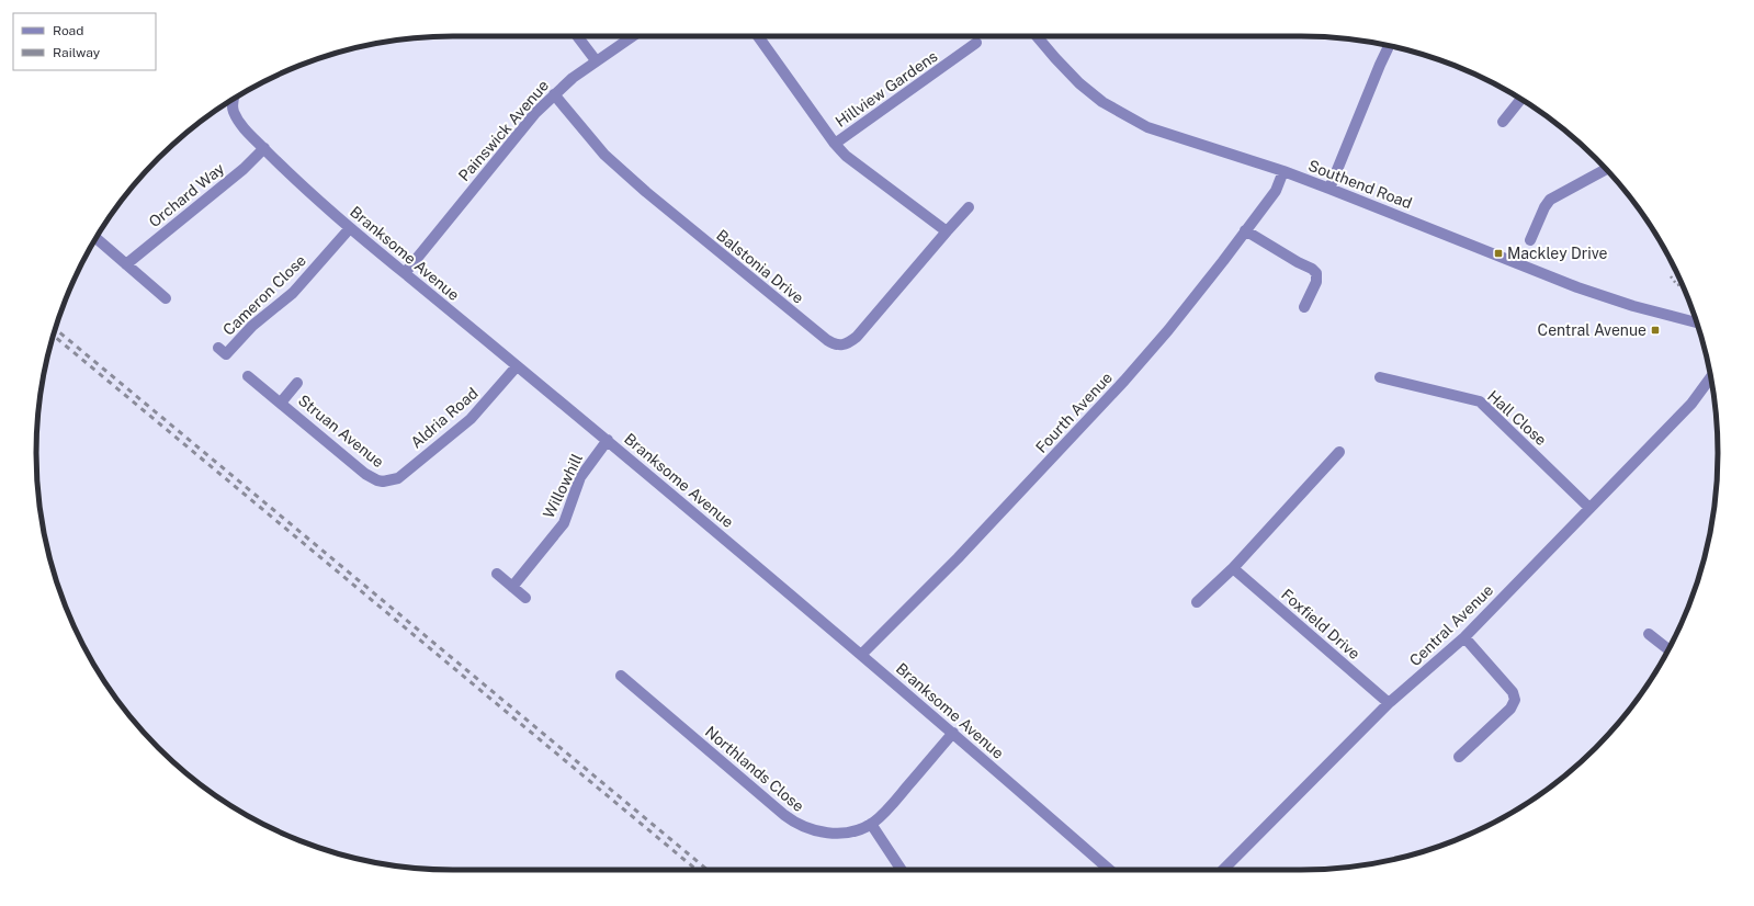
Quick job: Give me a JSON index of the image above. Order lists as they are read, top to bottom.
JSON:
{
  "streets": {
    "street": [
      "Hillview Gardens",
      "Painswick Avenue",
      "Southend Road",
      "Orchard Way",
      "Branksome Avenue",
      "Balstonia Drive",
      "Cameron Close",
      "Fourth Avenue",
      "Aldria Road",
      "Hall Close",
      "Struan Avenue",
      "Willowhill",
      "Foxfield Drive",
      "Central Avenue",
      "Northlands Close"
    ]
  },
  "crossings": [
    ["Painswick Avenue", "Branksome Avenue"],
    ["Painswick Avenue", "Balstonia Drive"],
    ["Southend Road", "Fourth Avenue"],
    ["Orchard Way", "Branksome Avenue"],
    ["Branksome Avenue", "Cameron Close"],
    ["Branksome Avenue", "Fourth Avenue"],
    ["Branksome Avenue", "Aldria Road"],
    ["Branksome Avenue", "Willowhill"],
    ["Branksome Avenue", "Northlands Close"],
    ["Aldria Road", "Struan Avenue"],
    ["Hall Close", "Central Avenue"],
    ["Foxfield Drive", "Central Avenue"]
  ],
  "places": {
    "transit": ["Mackley Drive", "Central Avenue"]
  },
  "legend": ["Road", "Railway"]
}
